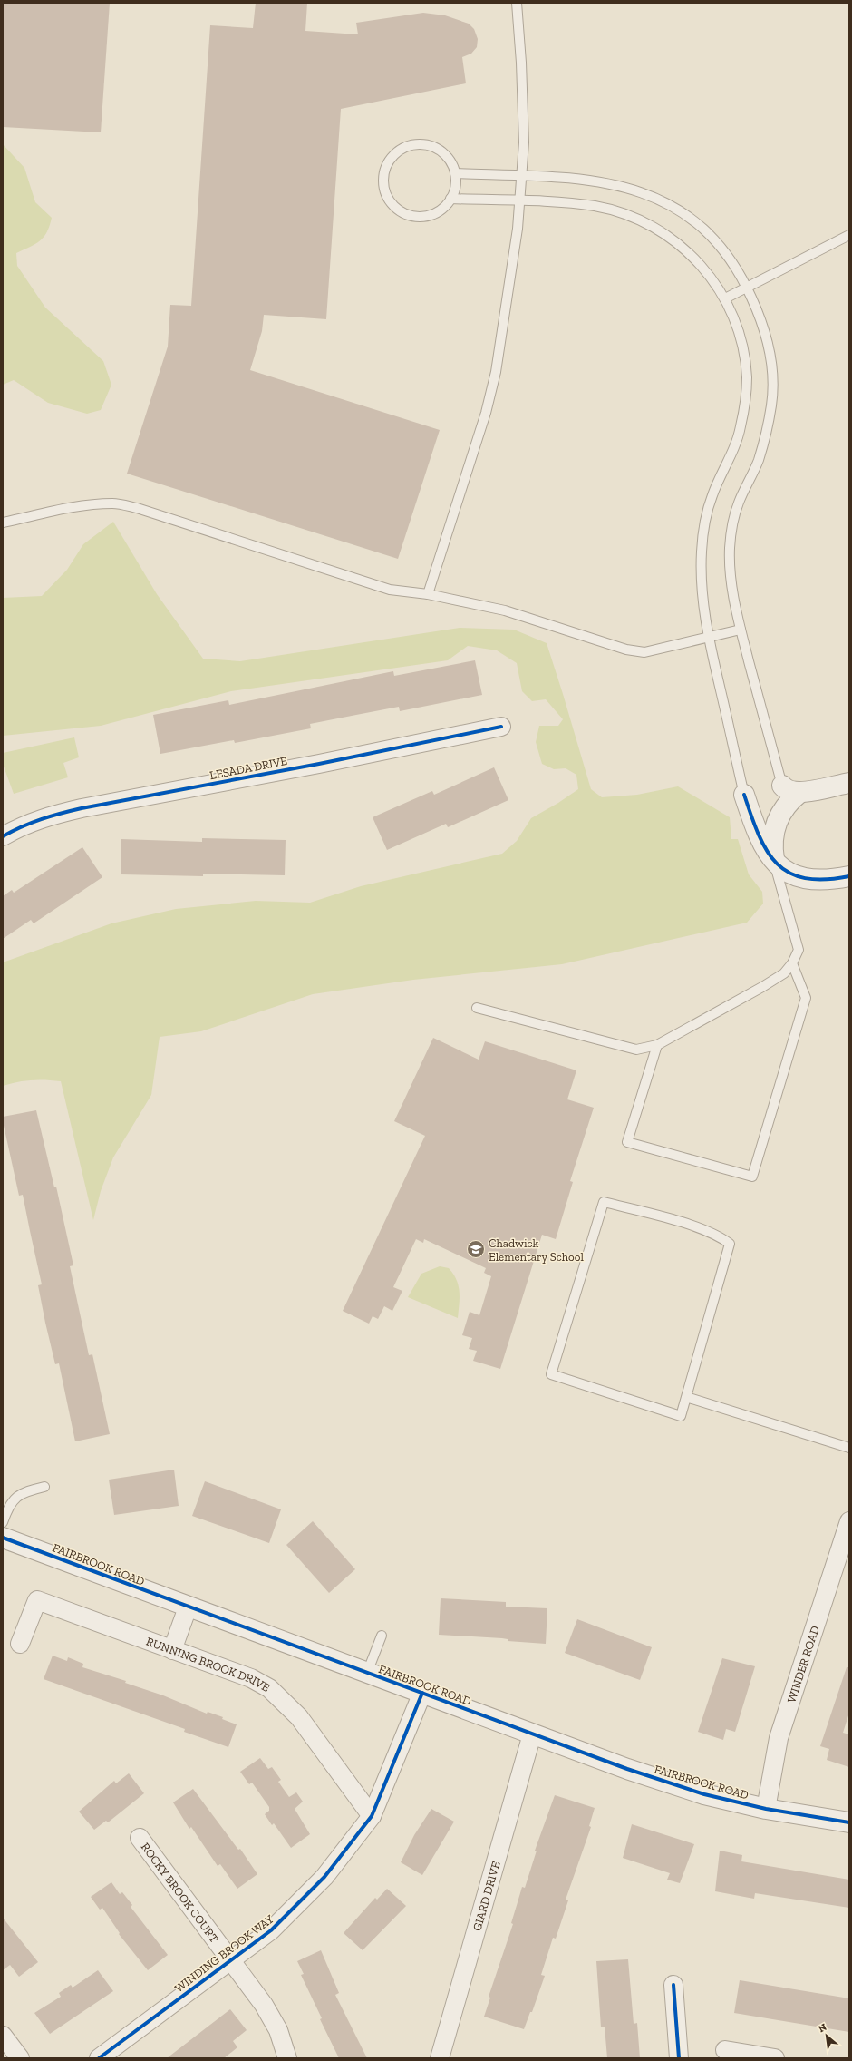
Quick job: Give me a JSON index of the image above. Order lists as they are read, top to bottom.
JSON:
{
  "streets": {
    "street": [
      "LESADA DRIVE",
      "FAIRBROOK ROAD",
      "WINDER ROAD",
      "RUNNING BROOK DRIVE",
      "ROCKY BROOK COURT",
      "GIARD DRIVE",
      "WINDING BROOK WAY"
    ]
  },
  "crossings": [
    ["FAIRBROOK ROAD", "WINDER ROAD"],
    ["FAIRBROOK ROAD", "GIARD DRIVE"],
    ["FAIRBROOK ROAD", "WINDING BROOK WAY"],
    ["RUNNING BROOK DRIVE", "WINDING BROOK WAY"],
    ["ROCKY BROOK COURT", "WINDING BROOK WAY"]
  ],
  "places": {
    "school or university": ["Chadwick Elementary School"]
  },
  "north": "top left"
}
